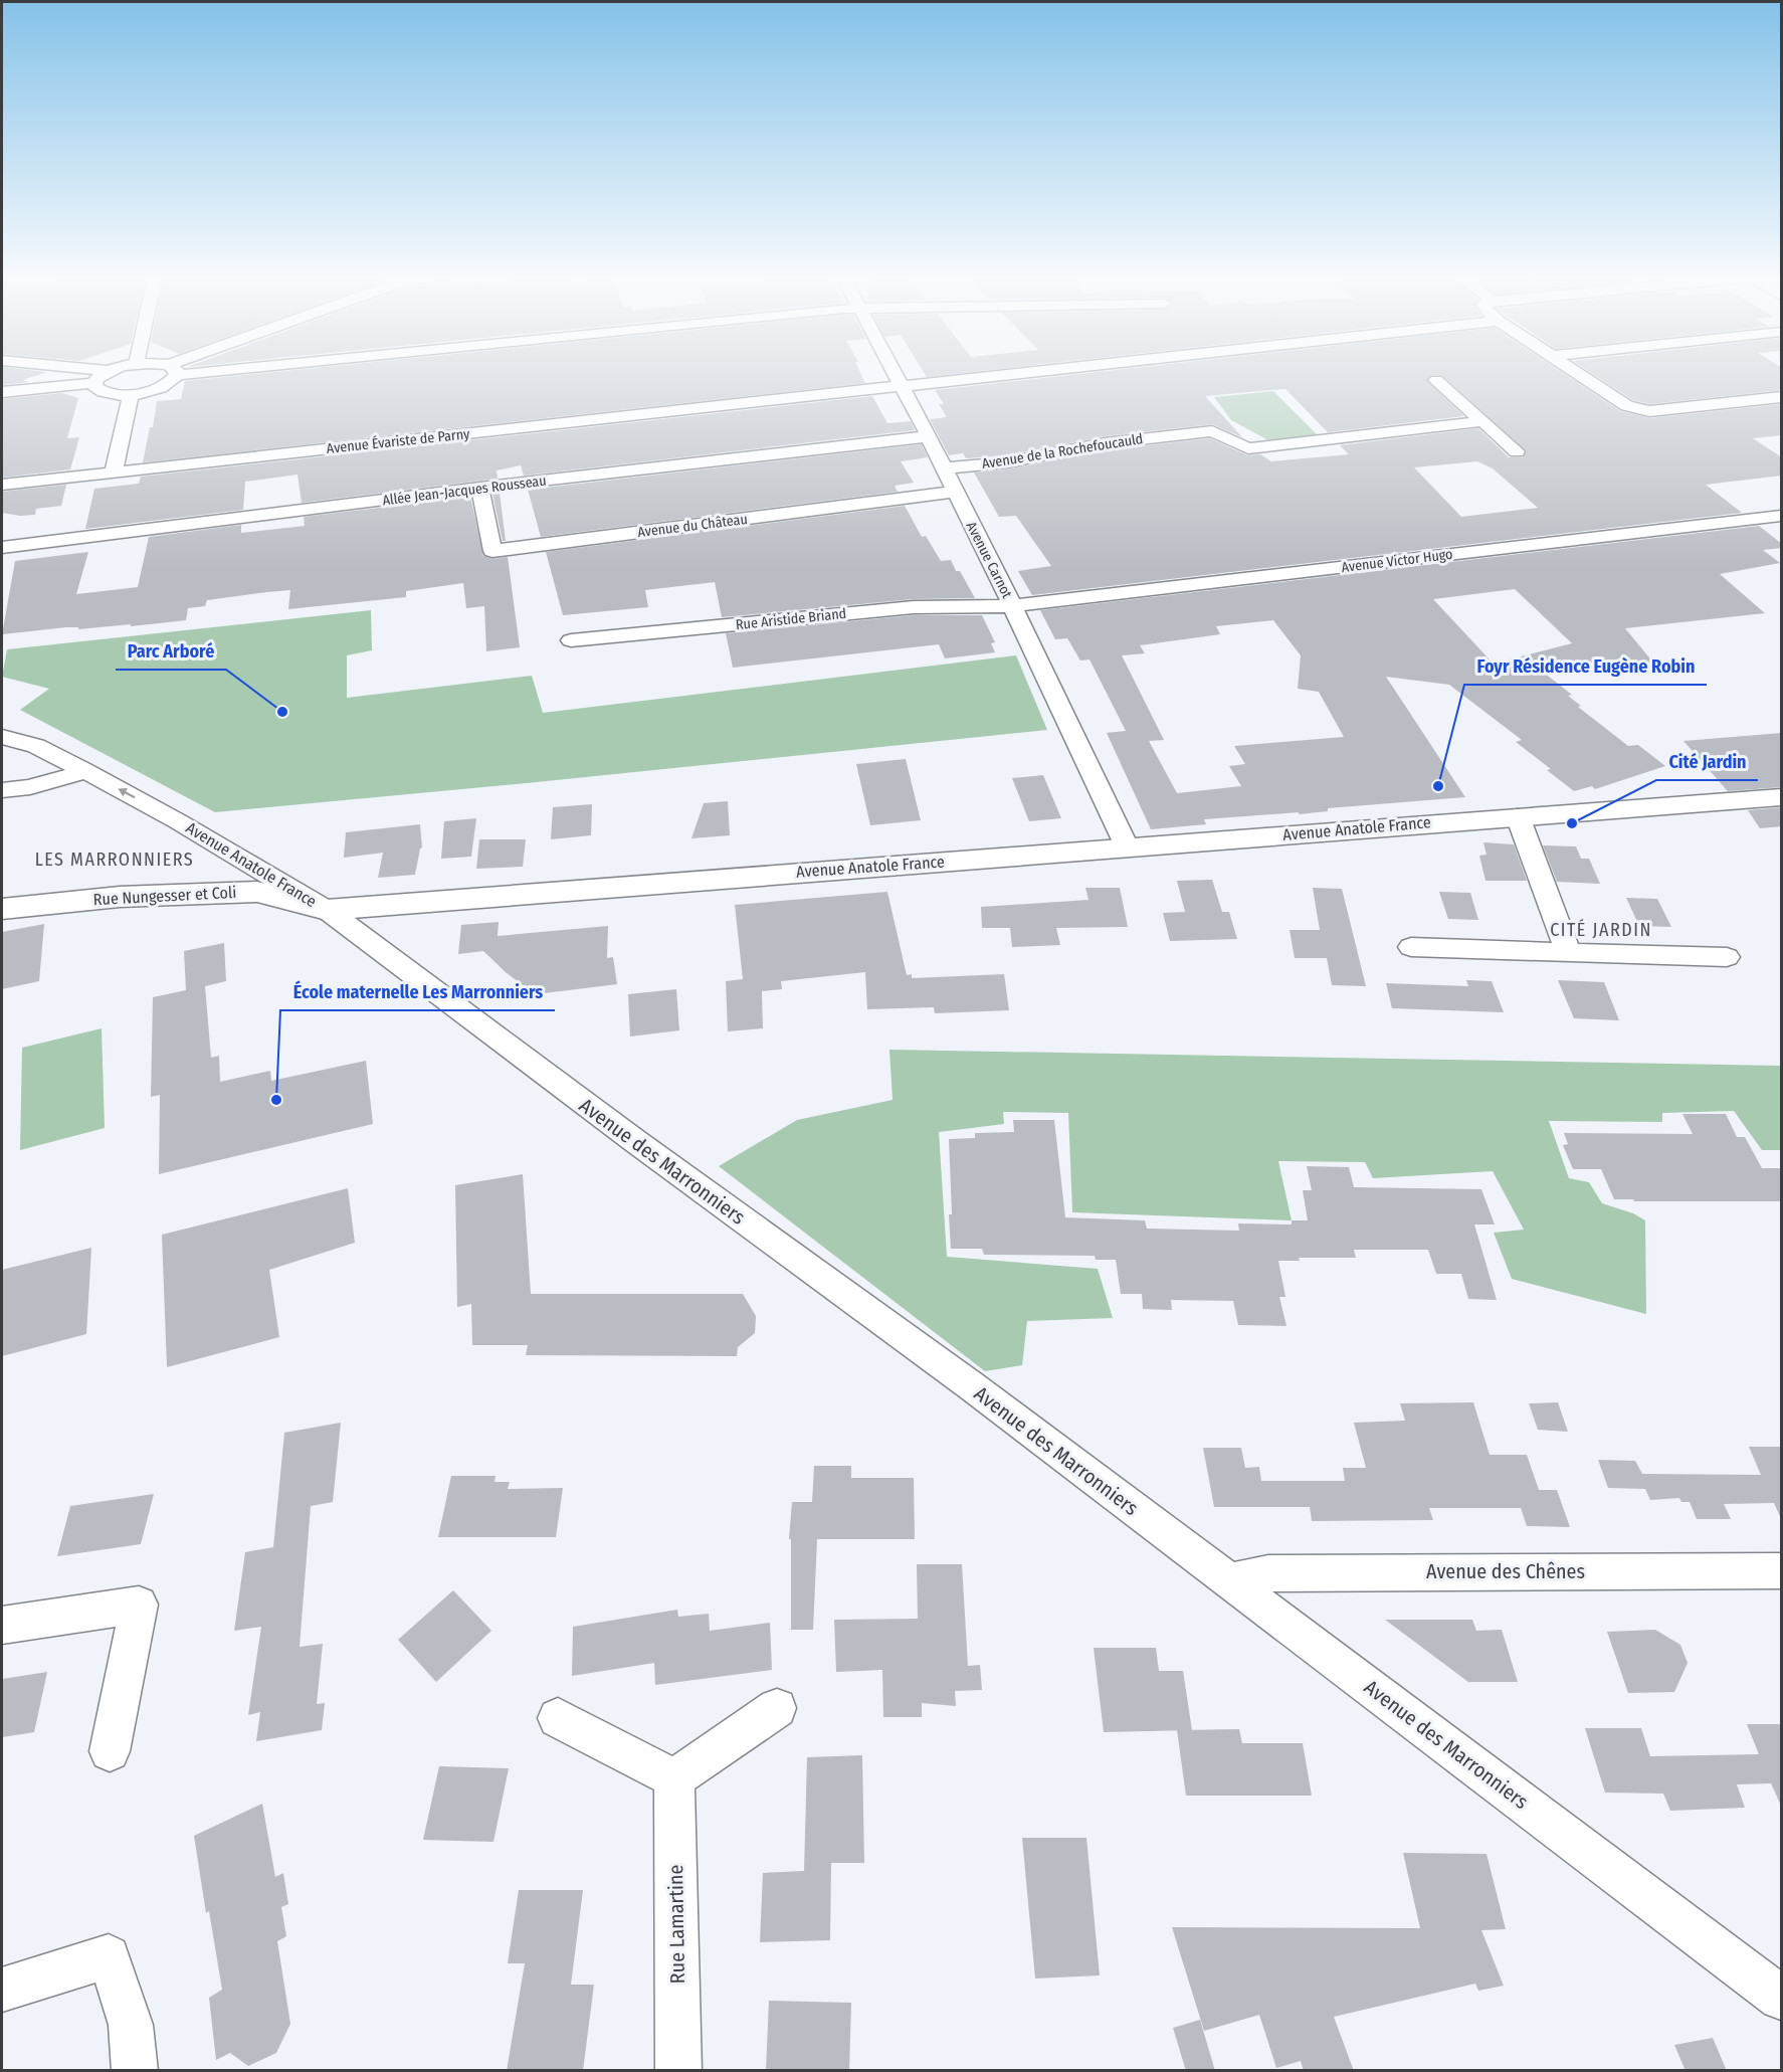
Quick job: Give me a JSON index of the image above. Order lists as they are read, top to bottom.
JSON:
{
  "streets": {
    "street": [
      "Avenue Évariste de Parny",
      "Avenue de la Rochefoucauld",
      "Allée Jean-Jacques Rousseau",
      "Avenue du Château",
      "Avenue Carnot",
      "Avenue Victor Hugo",
      "Rue Aristide Briand",
      "Avenue Anatole France",
      "Rue Nungesser et Coli",
      "Avenue des Marronniers",
      "Avenue des Chênes",
      "Rue Lamartine"
    ]
  },
  "crossings": [
    ["Avenue Évariste de Parny", "Avenue Carnot"],
    ["Avenue de la Rochefoucauld", "Avenue Carnot"],
    ["Allée Jean-Jacques Rousseau", "Avenue du Château"],
    ["Allée Jean-Jacques Rousseau", "Avenue Carnot"],
    ["Avenue du Château", "Avenue Carnot"],
    ["Avenue Carnot", "Avenue Victor Hugo"],
    ["Avenue Carnot", "Rue Aristide Briand"],
    ["Avenue Carnot", "Avenue Anatole France"],
    ["Avenue Victor Hugo", "Rue Aristide Briand"],
    ["Avenue Anatole France", "Rue Nungesser et Coli"],
    ["Avenue Anatole France", "Avenue des Marronniers"],
    ["Rue Nungesser et Coli", "Avenue des Marronniers"],
    ["Avenue des Marronniers", "Avenue des Chênes"]
  ],
  "districts": ["LES MARRONNIERS", "CITÉ JARDIN"],
  "places": [
    "Parc Arboré",
    "Foyr Résidence Eugène Robin",
    "Cité Jardin",
    "École maternelle Les Marronniers"
  ]
}
